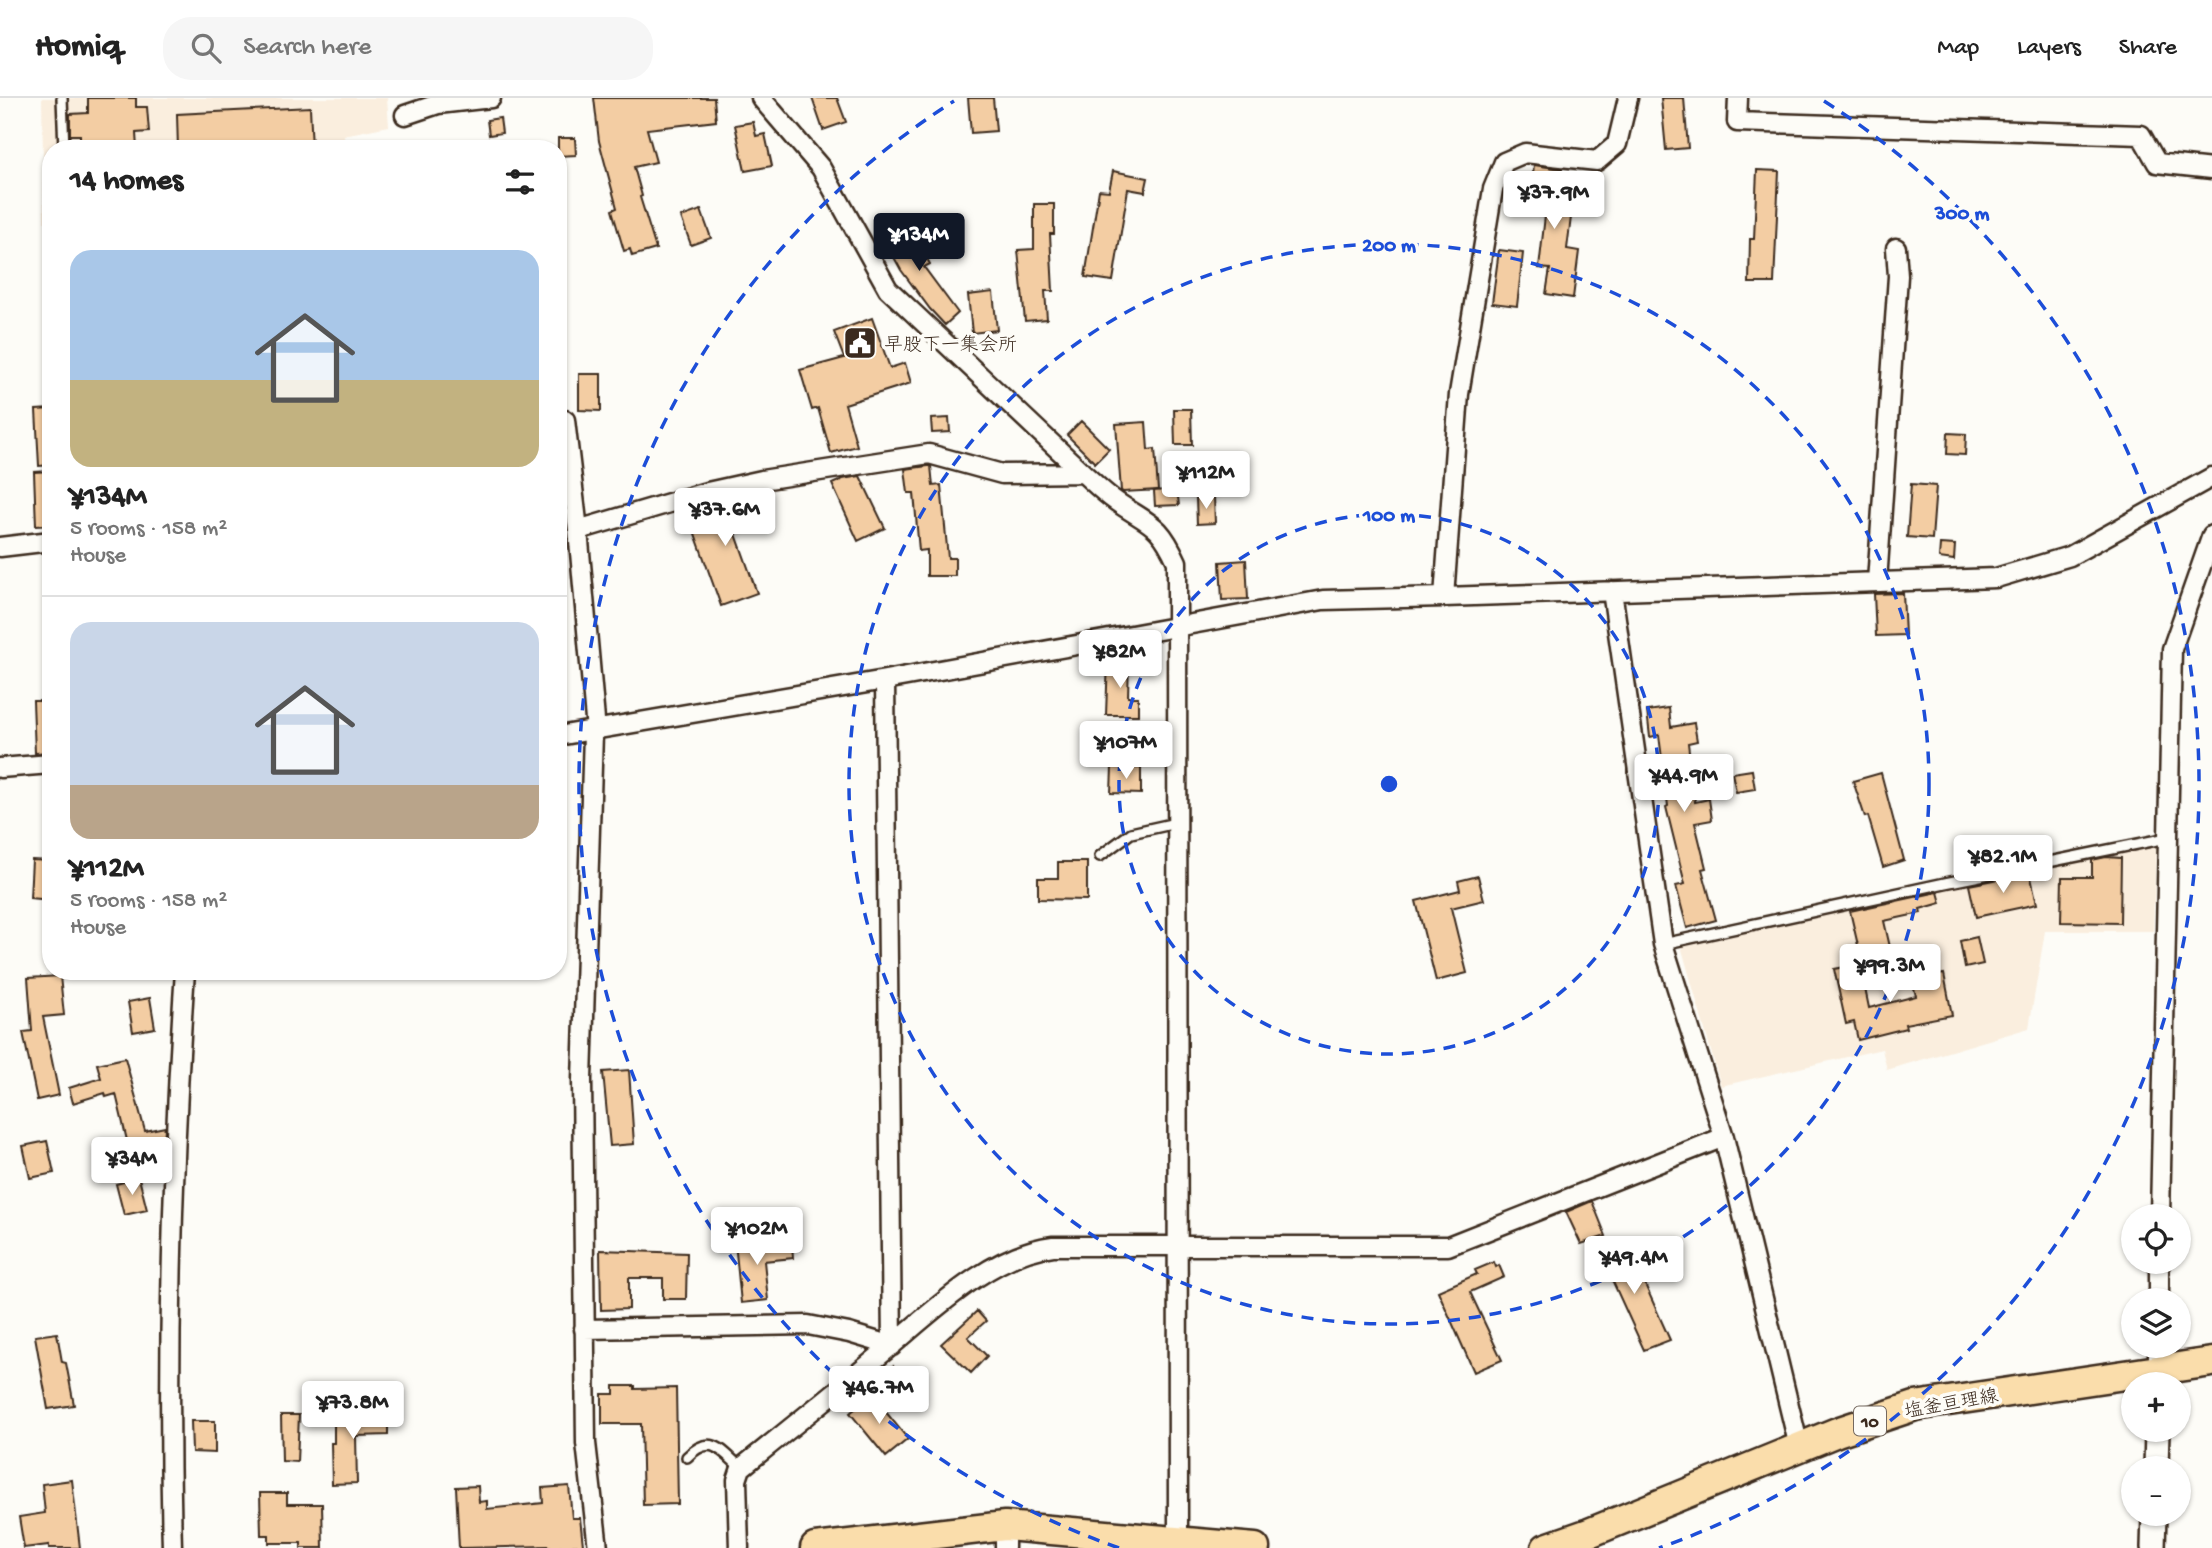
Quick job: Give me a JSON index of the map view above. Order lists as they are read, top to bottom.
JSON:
{
  "streets": {
    "main road": ["塩釜亘理線", "10"]
  },
  "places": {
    "public building": ["早股下一集会所"]
  },
  "page": {
    "header": "Homiq",
    "search": "Search here",
    "nav": ["Map", "Layers", "Share"],
    "heading": "14 homes",
    "price": [
      "¥37.9M",
      "¥134M",
      "¥112M",
      "¥37.6M",
      "¥82M",
      "¥107M",
      "¥44.9M",
      "¥82.1M",
      "¥99.3M",
      "¥34M",
      "¥102M",
      "¥49.4M",
      "¥46.7M",
      "¥73.8M"
    ],
    "list": [
      {
        "name": "¥134M",
        "note": "5 rooms · 158 m² · House"
      },
      {
        "name": "¥112M",
        "note": "5 rooms · 158 m² · House"
      }
    ],
    "map_buttons": ["+", "−"]
  },
  "rings": ["300 m", "200 m", "100 m"]
}
